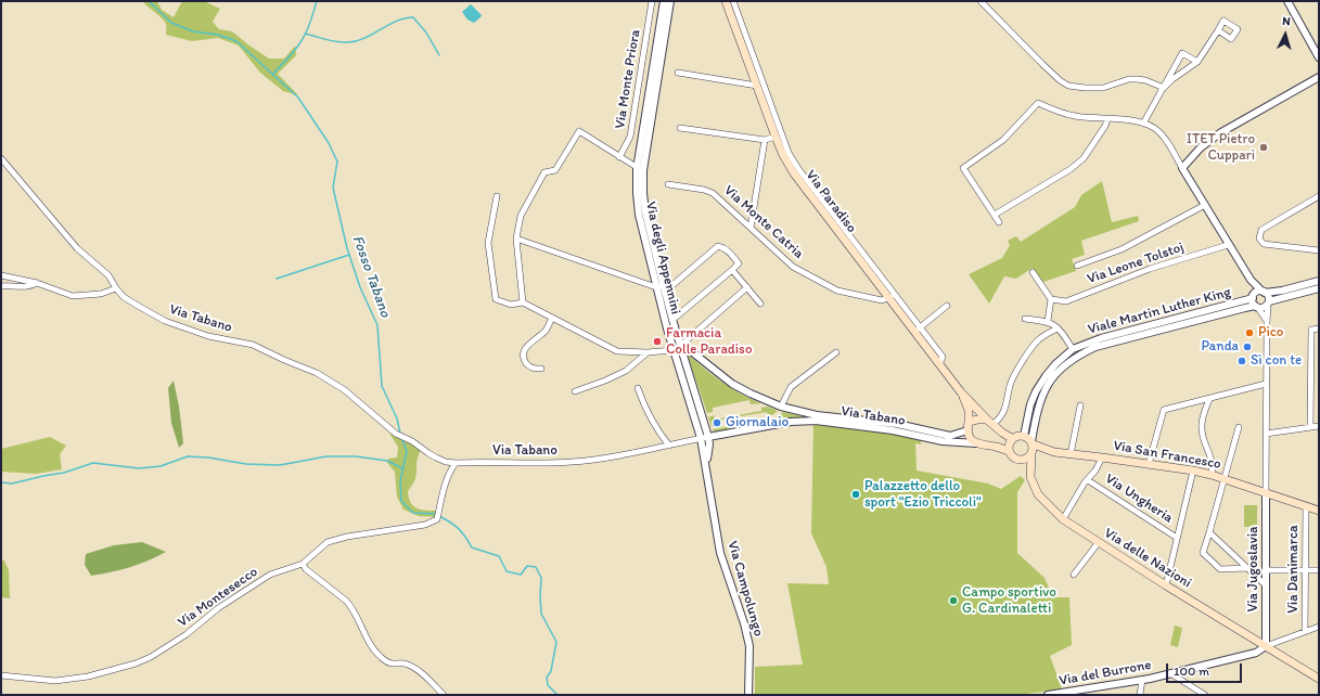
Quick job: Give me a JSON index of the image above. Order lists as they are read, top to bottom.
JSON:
{
  "streets": {
    "main road": ["Via Paradiso", "Via San Francesco", "Via delle Nazioni"],
    "street": [
      "Via Monte Priora",
      "Via Monte Catria",
      "Via degli Appennini",
      "Via Leone Tolstoj",
      "Viale Martin Luther King",
      "Via Tabano",
      "Via Ungheria",
      "Via Jugoslavia",
      "Via Danimarca",
      "Via Campolungo",
      "Via Montesecco",
      "Via del Burrone"
    ]
  },
  "crossings": [
    ["Via Paradiso", "Via Monte Catria"],
    ["Via degli Appennini", "Via Tabano"],
    ["Via degli Appennini", "Via Campolungo"],
    ["Viale Martin Luther King", "Via San Francesco"],
    ["Viale Martin Luther King", "Via delle Nazioni"],
    ["Via Tabano", "Via Campolungo"],
    ["Via Tabano", "Via Montesecco"],
    ["Via San Francesco", "Via delle Nazioni"],
    ["Via San Francesco", "Via Jugoslavia"],
    ["Via San Francesco", "Via Danimarca"],
    ["Via delle Nazioni", "Via Jugoslavia"],
    ["Via delle Nazioni", "Via del Burrone"],
    ["Via Jugoslavia", "Via del Burrone"]
  ],
  "water": ["Fosso Tabano"],
  "places": [
    "ITET Pietro Cuppari",
    "Pico",
    "Farmacia Colle Paradiso",
    "Panda",
    "Sì con te",
    "Giornalaio",
    "Palazzetto dello sport \"Ezio Triccoli\"",
    "Campo sportivo G. Cardinaletti"
  ],
  "scale_bar": "100 m",
  "north": "top"
}
